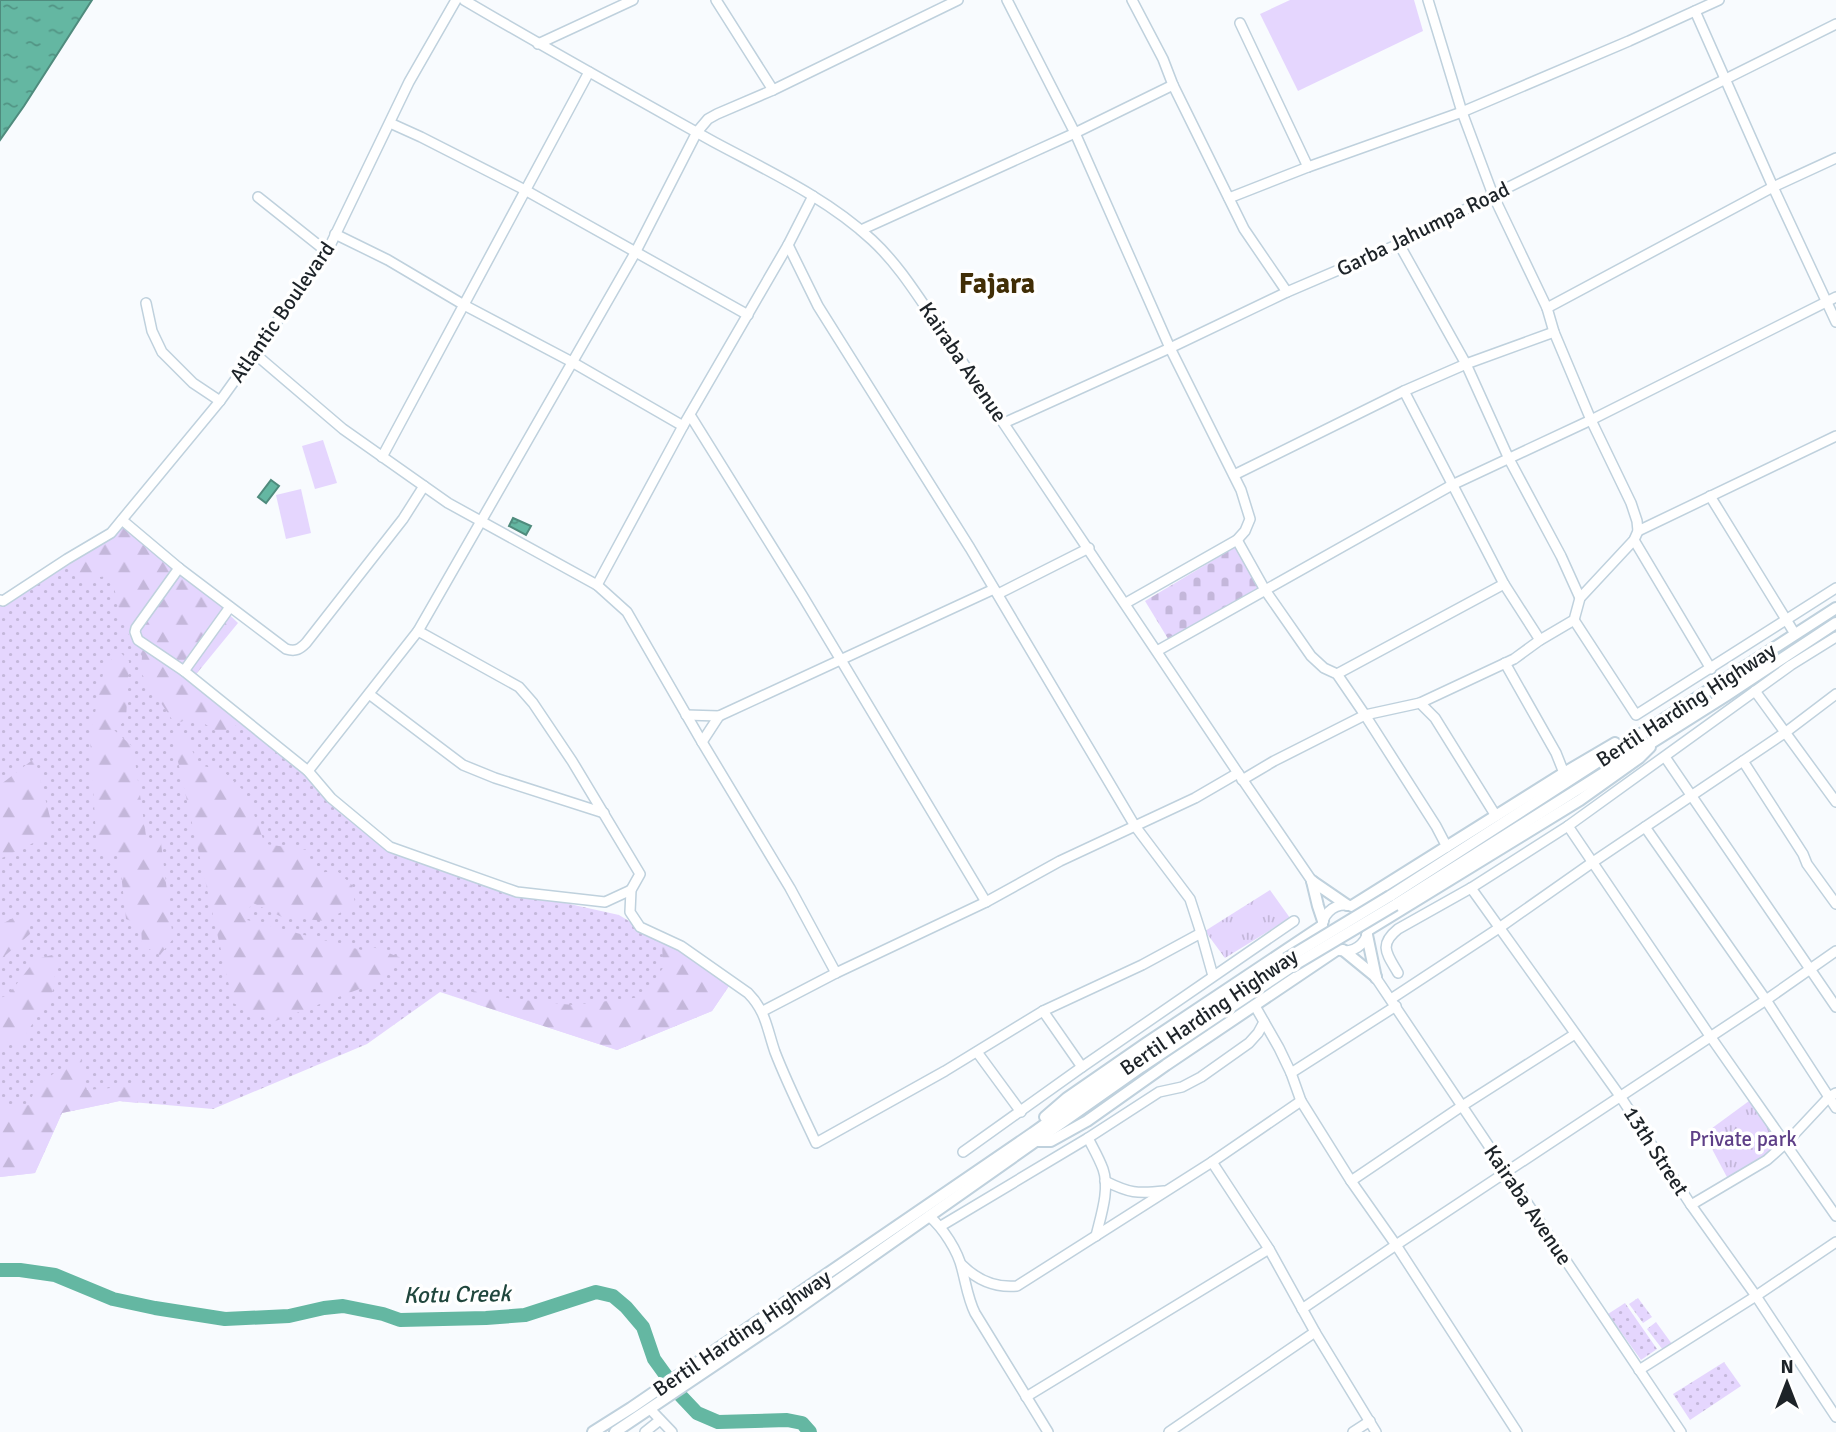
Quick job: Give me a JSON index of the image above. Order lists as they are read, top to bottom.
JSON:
{
  "streets": {
    "main road": ["Bertil Harding Highway"],
    "street": [
      "Garba Jahumpa Road",
      "Atlantic Boulevard",
      "Kairaba Avenue",
      "13th Street"
    ]
  },
  "crossings": [
    ["Garba Jahumpa Road", "Kairaba Avenue"]
  ],
  "districts": ["Fajara"],
  "water": ["Kotu Creek"],
  "parks": ["Private park"],
  "north": "top"
}
